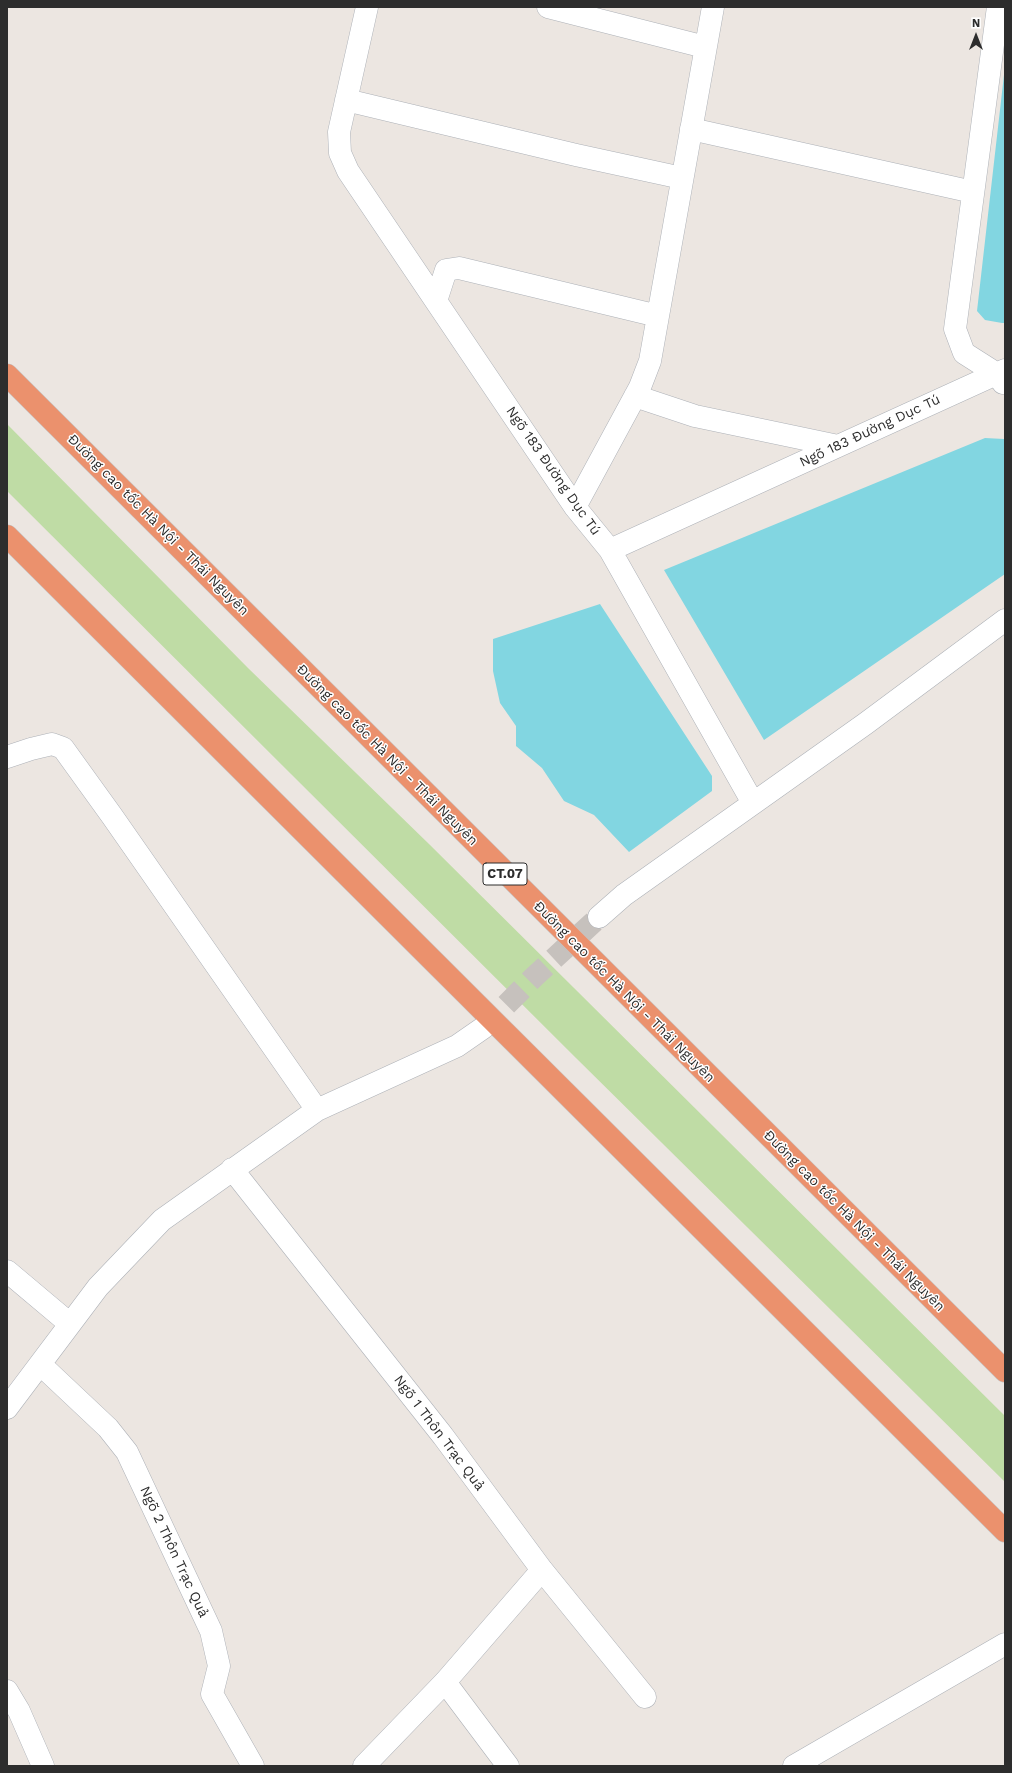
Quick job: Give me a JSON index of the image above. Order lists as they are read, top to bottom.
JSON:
{
  "streets": {
    "highway": ["Đường cao tốc Hà Nội - Thái Nguyên", "CT.07"],
    "street": ["Ngõ 183 Đường Dục Tú", "Ngõ 1 Thôn Trạc Quả", "Ngõ 2 Thôn Trạc Quả"]
  },
  "north": "top"
}
